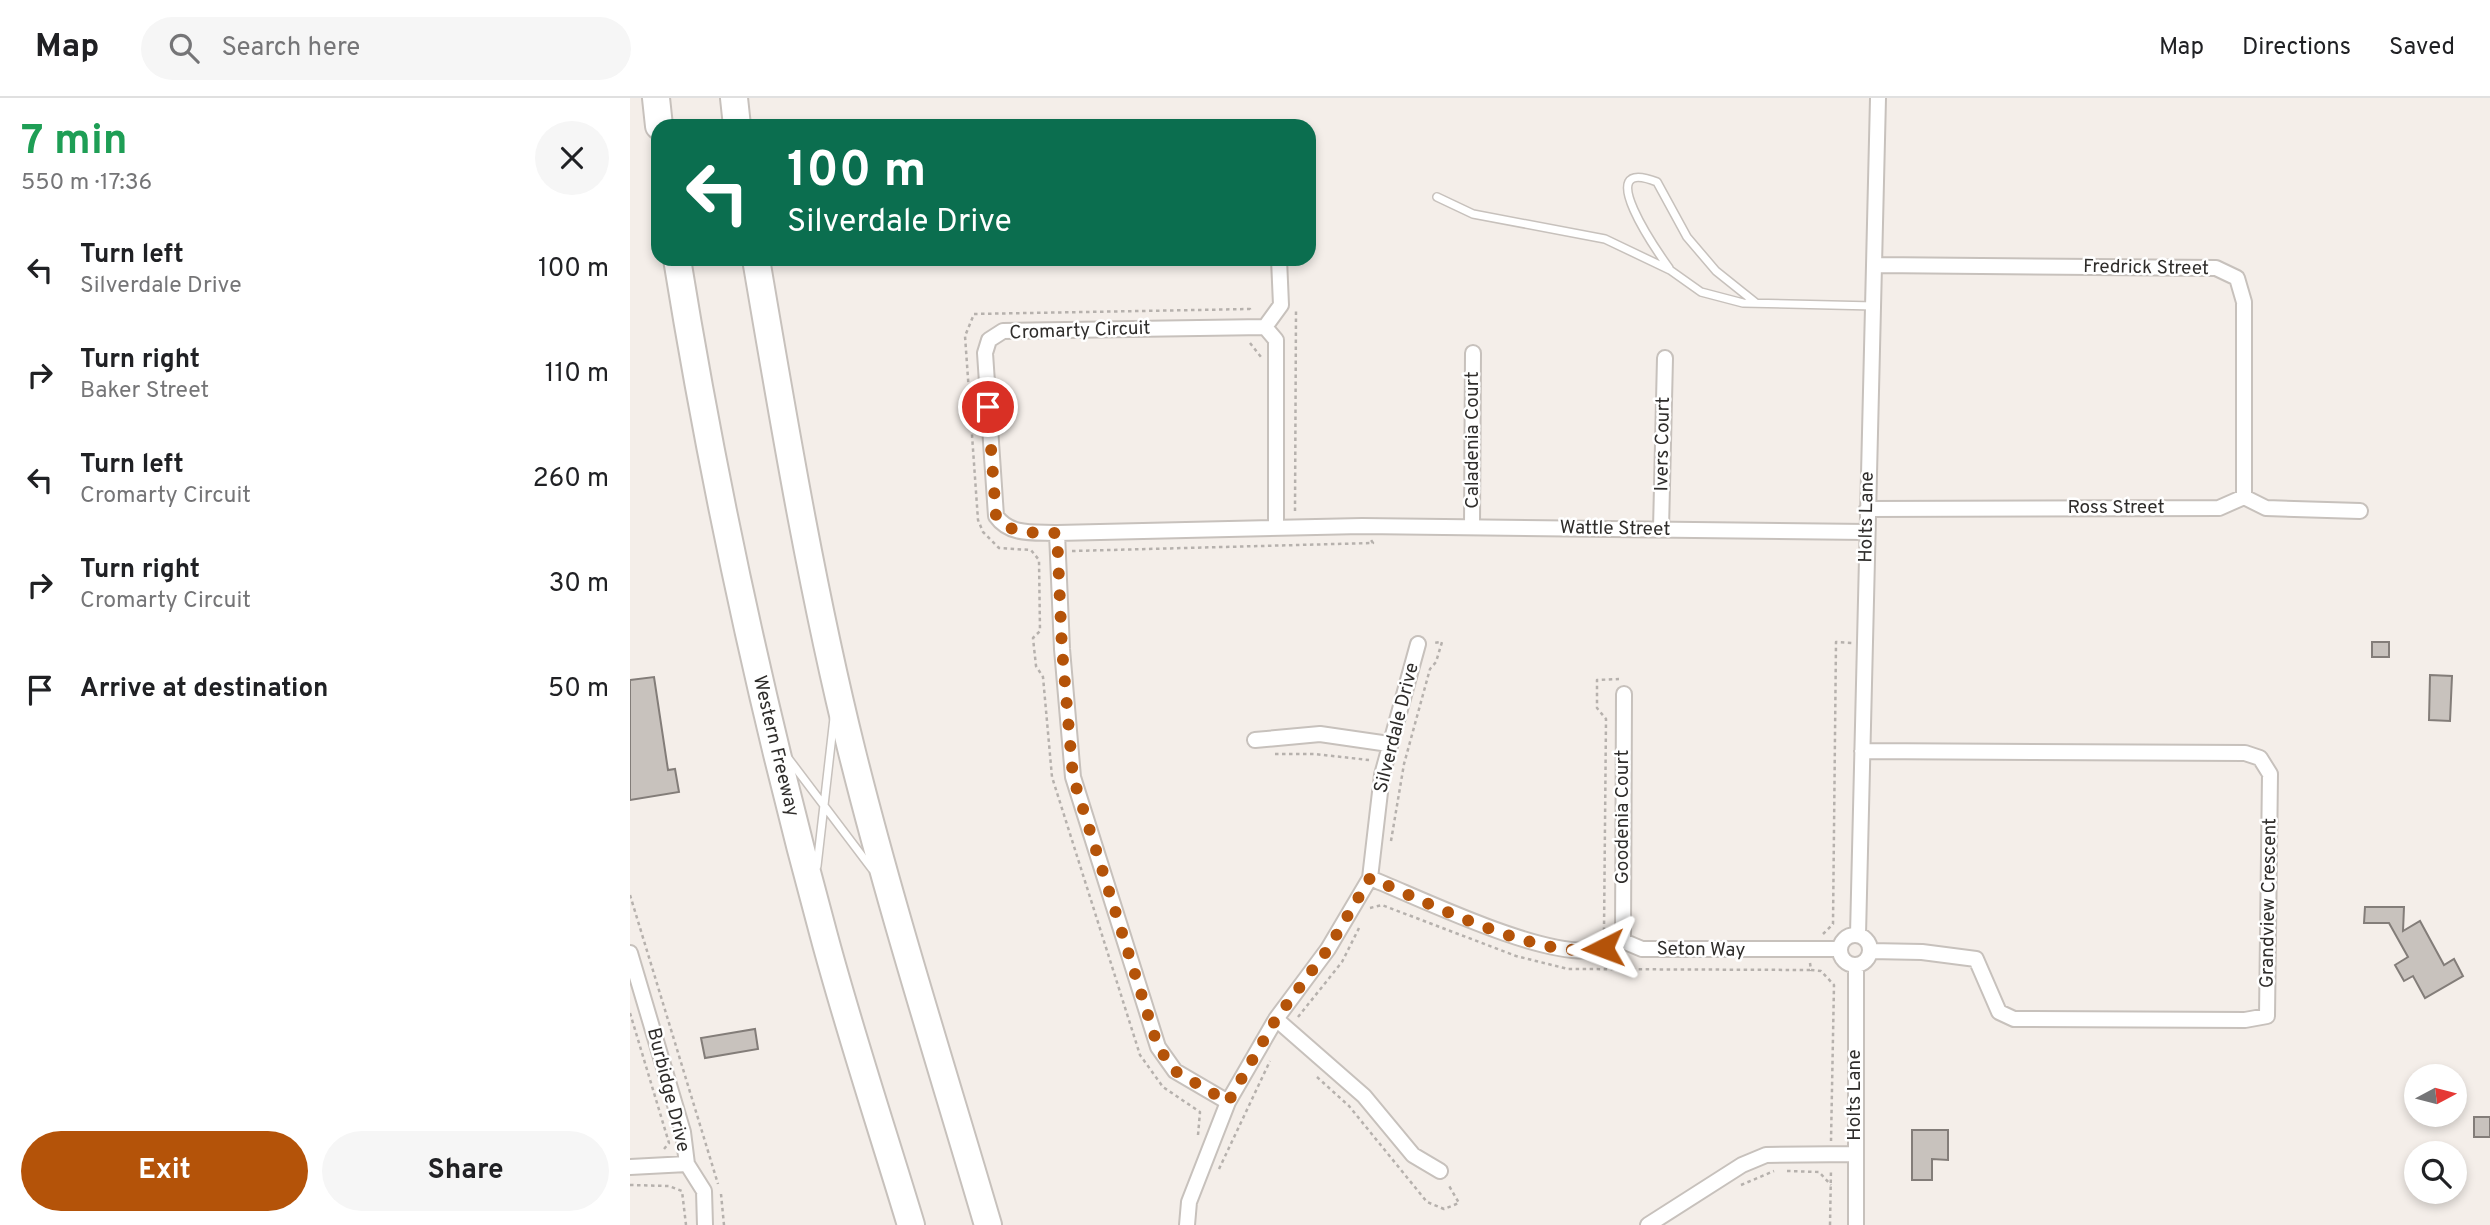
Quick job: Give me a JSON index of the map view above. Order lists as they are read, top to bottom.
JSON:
{
  "streets": {
    "highway": ["Western Freeway"],
    "street": [
      "Fredrick Street",
      "Cromarty Circuit",
      "Caladenia Court",
      "Ivers Court",
      "Ross Street",
      "Holts Lane",
      "Wattle Street",
      "Silverdale Drive",
      "Goodenia Court",
      "Grandview Crescent",
      "Seton Way",
      "Burbidge Drive"
    ]
  },
  "crossings": [
    ["Fredrick Street", "Ross Street"],
    ["Fredrick Street", "Holts Lane"],
    ["Cromarty Circuit", "Wattle Street"],
    ["Caladenia Court", "Wattle Street"],
    ["Ivers Court", "Wattle Street"],
    ["Ross Street", "Holts Lane"],
    ["Holts Lane", "Wattle Street"],
    ["Holts Lane", "Grandview Crescent"],
    ["Holts Lane", "Seton Way"],
    ["Goodenia Court", "Seton Way"],
    ["Grandview Crescent", "Seton Way"]
  ],
  "north": "right",
  "page": {
    "header": "Map",
    "search": "Search here",
    "nav": ["Map", "Directions", "Saved"],
    "heading": ["7 min", "550 m · 17:36"],
    "turn": ["100 m", "Silverdale Drive"],
    "list": [
      {
        "name": "Turn left",
        "note": "Silverdale Drive",
        "value": "100 m"
      },
      {
        "name": "Turn right",
        "note": "Baker Street",
        "value": "110 m"
      },
      {
        "name": "Turn left",
        "note": "Cromarty Circuit",
        "value": "260 m"
      },
      {
        "name": "Turn right",
        "note": "Cromarty Circuit",
        "value": "30 m"
      },
      {
        "name": "Arrive at destination",
        "value": "50 m"
      }
    ],
    "buttons": ["Exit", "Share"]
  }
}
